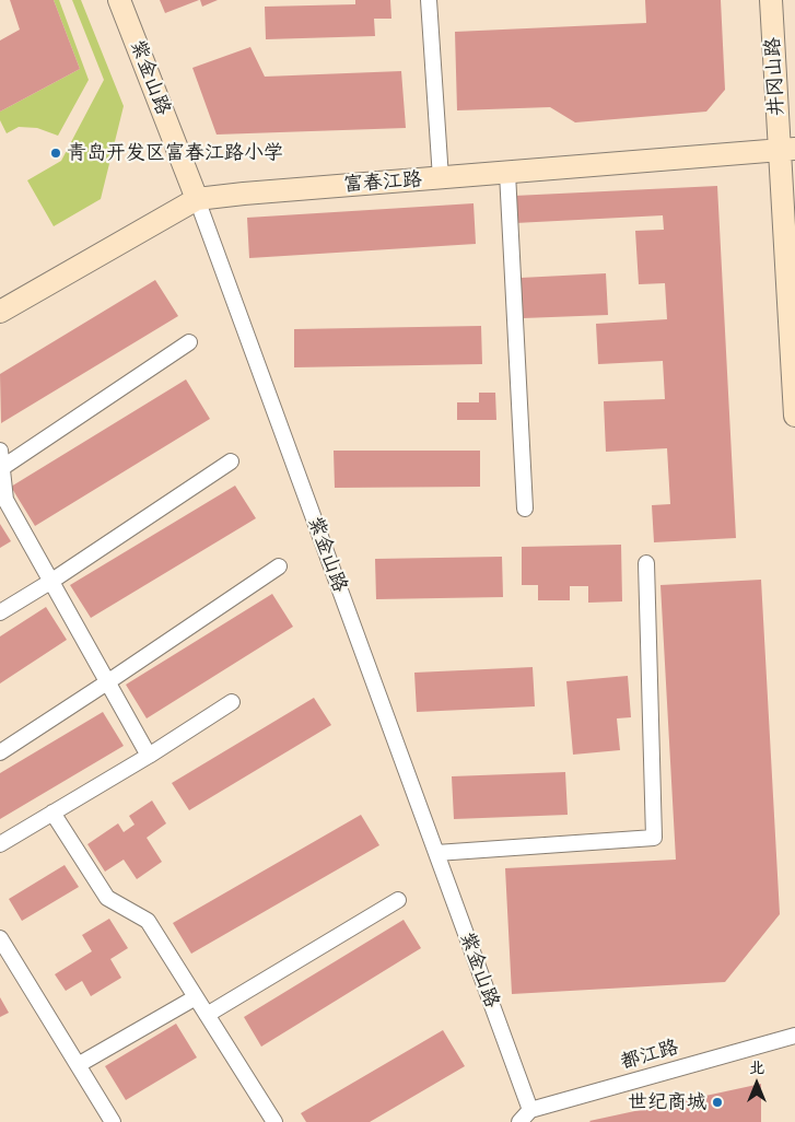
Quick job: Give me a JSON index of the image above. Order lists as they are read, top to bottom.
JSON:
{
  "streets": {
    "street": [
      "井冈山路",
      "紫金山路",
      "富春江路",
      "都江路"
    ]
  },
  "crossings": [
    ["井冈山路", "富春江路"],
    ["紫金山路", "富春江路"],
    ["紫金山路", "都江路"]
  ],
  "places": ["青岛开发区富春江路小学", "世纪商城"],
  "north": "top"
}
